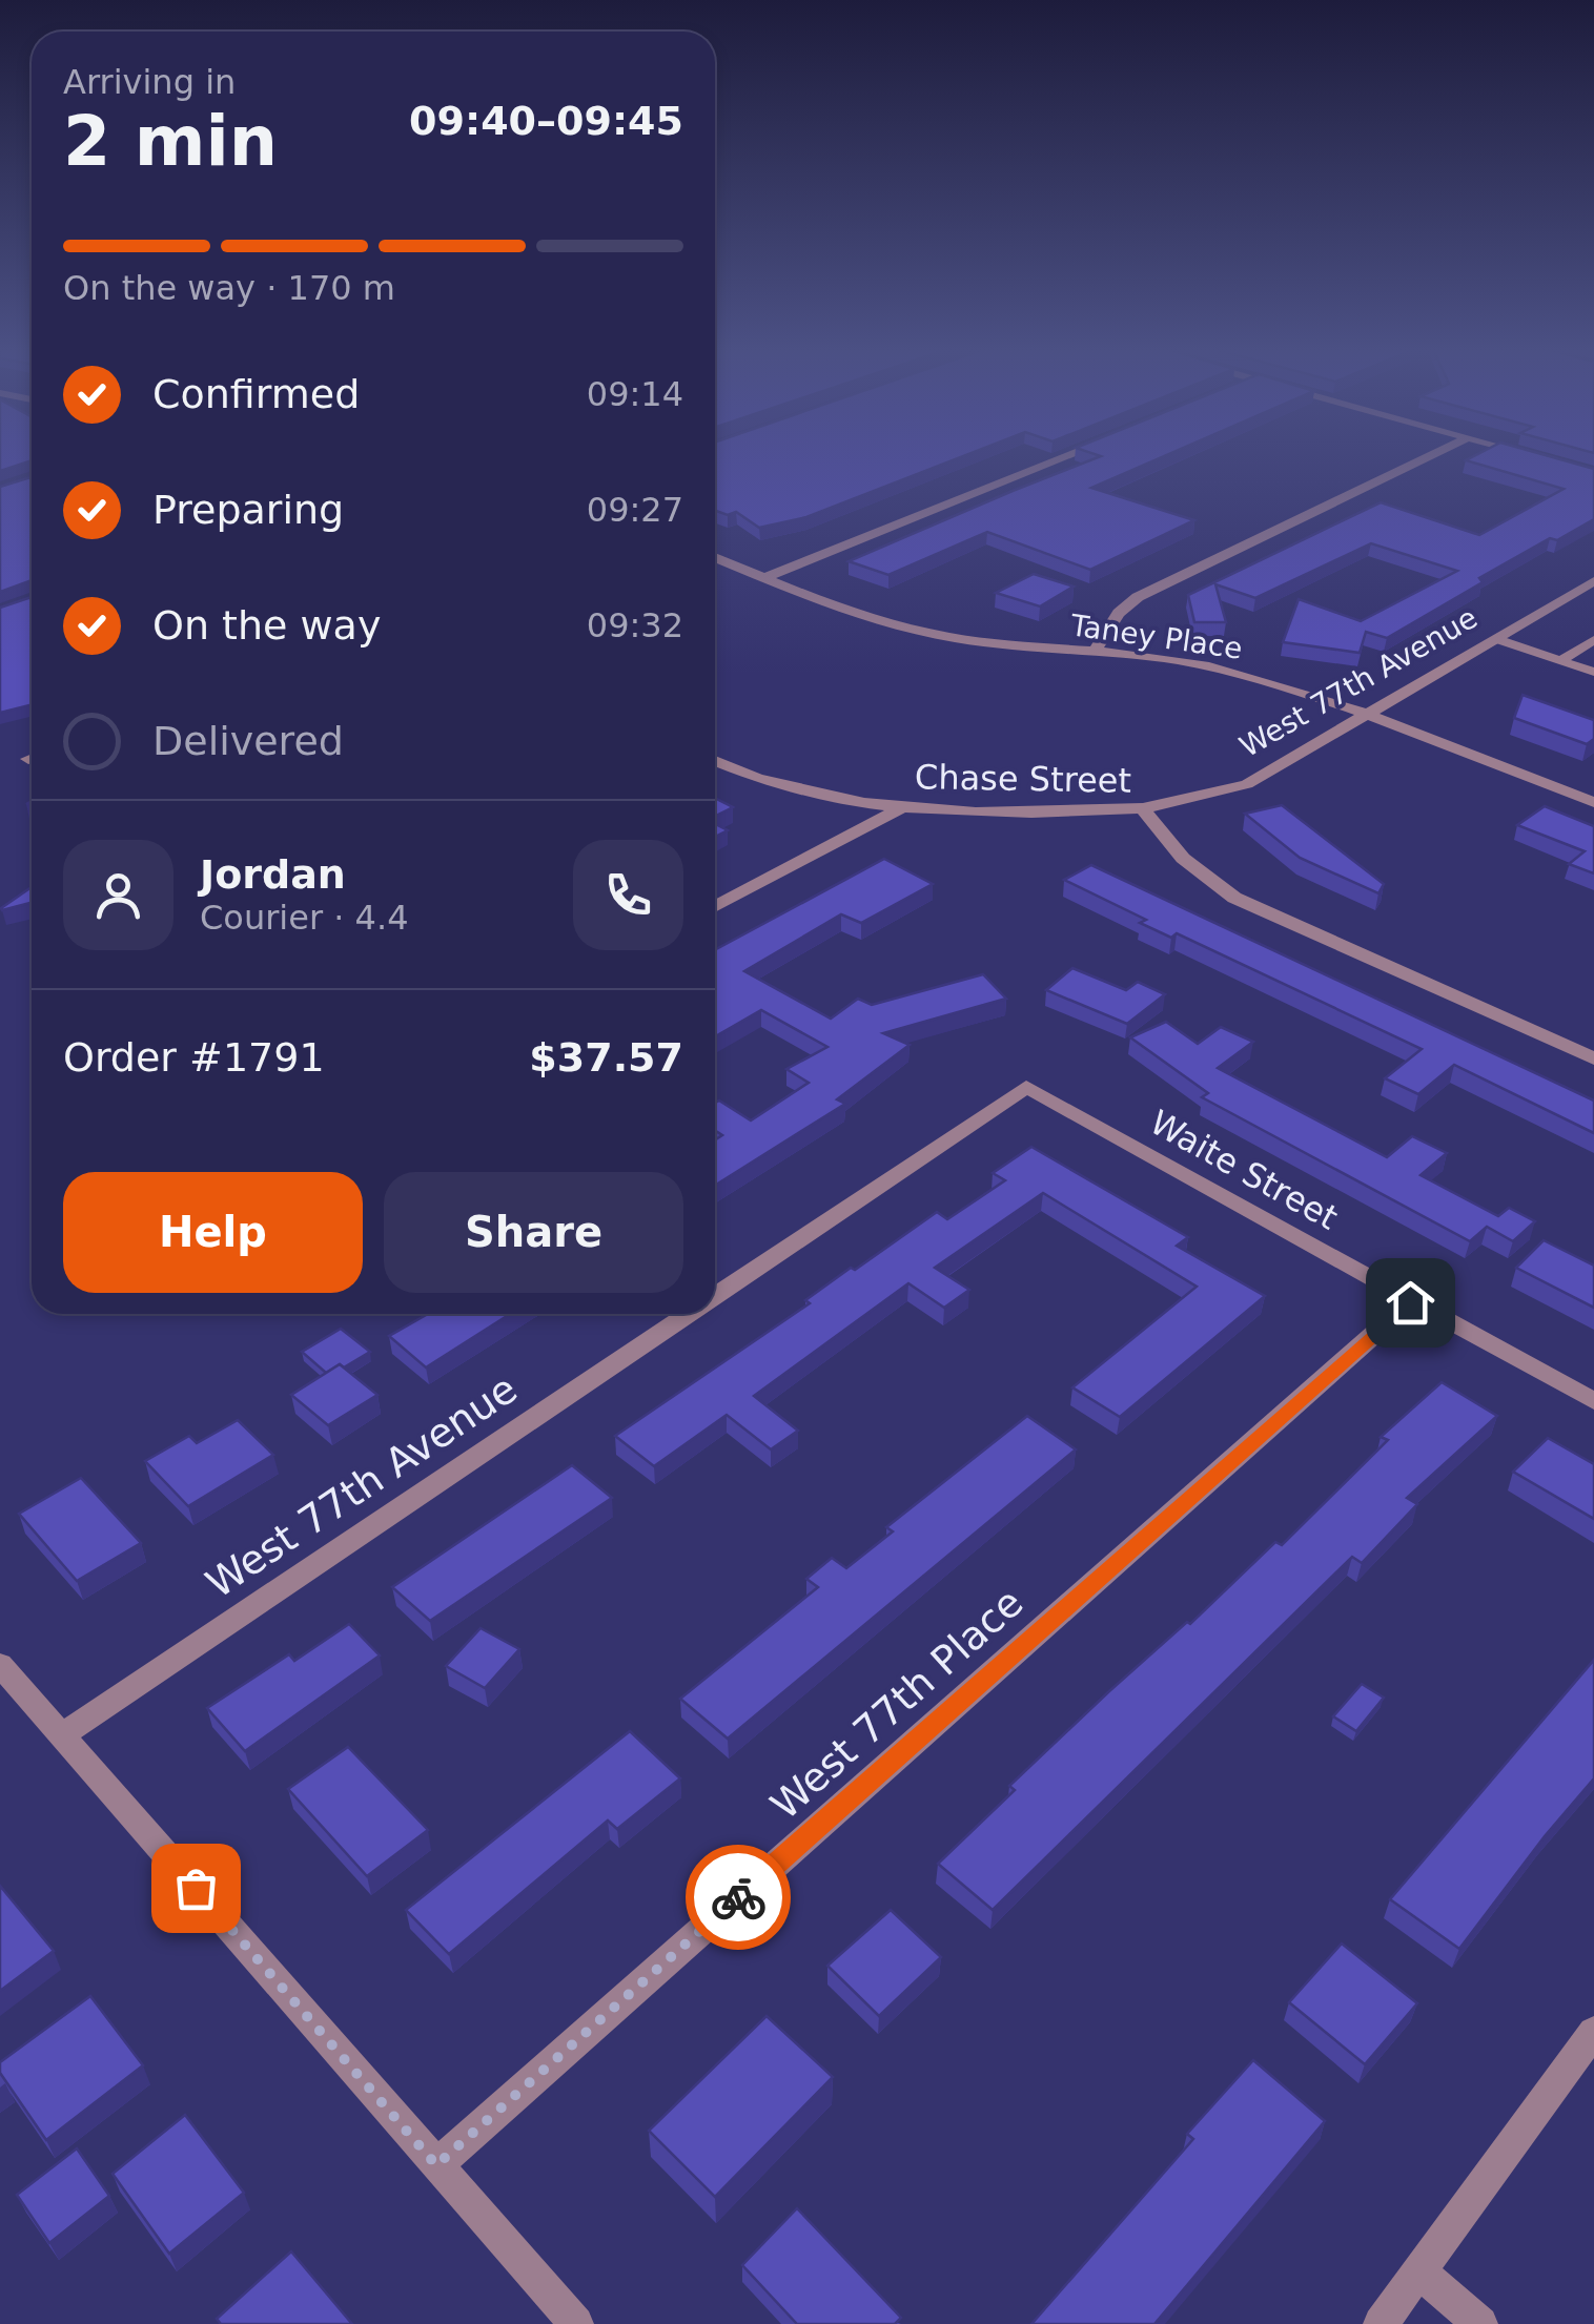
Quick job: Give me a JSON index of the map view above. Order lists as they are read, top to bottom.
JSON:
{
  "streets": {
    "street": [
      "Taney Place",
      "West 77th Avenue",
      "Chase Street",
      "Waite Street",
      "West 77th Place"
    ]
  },
  "crossings": [
    ["Taney Place", "West 77th Avenue"],
    ["West 77th Avenue", "Chase Street"],
    ["West 77th Avenue", "Waite Street"],
    ["Waite Street", "West 77th Place"]
  ],
  "page": {
    "heading": ["2 min", "Arriving in", "09:40–09:45"],
    "panel": [
      "Jordan",
      "Courier · 4.4",
      "Order #1791",
      "$37.57"
    ],
    "bar": "On the way · 170 m",
    "list": [
      ["Confirmed", "09:14"],
      ["Preparing", "09:27"],
      ["On the way", "09:32"],
      "Delivered"
    ],
    "buttons": ["Help", "Share"]
  }
}
